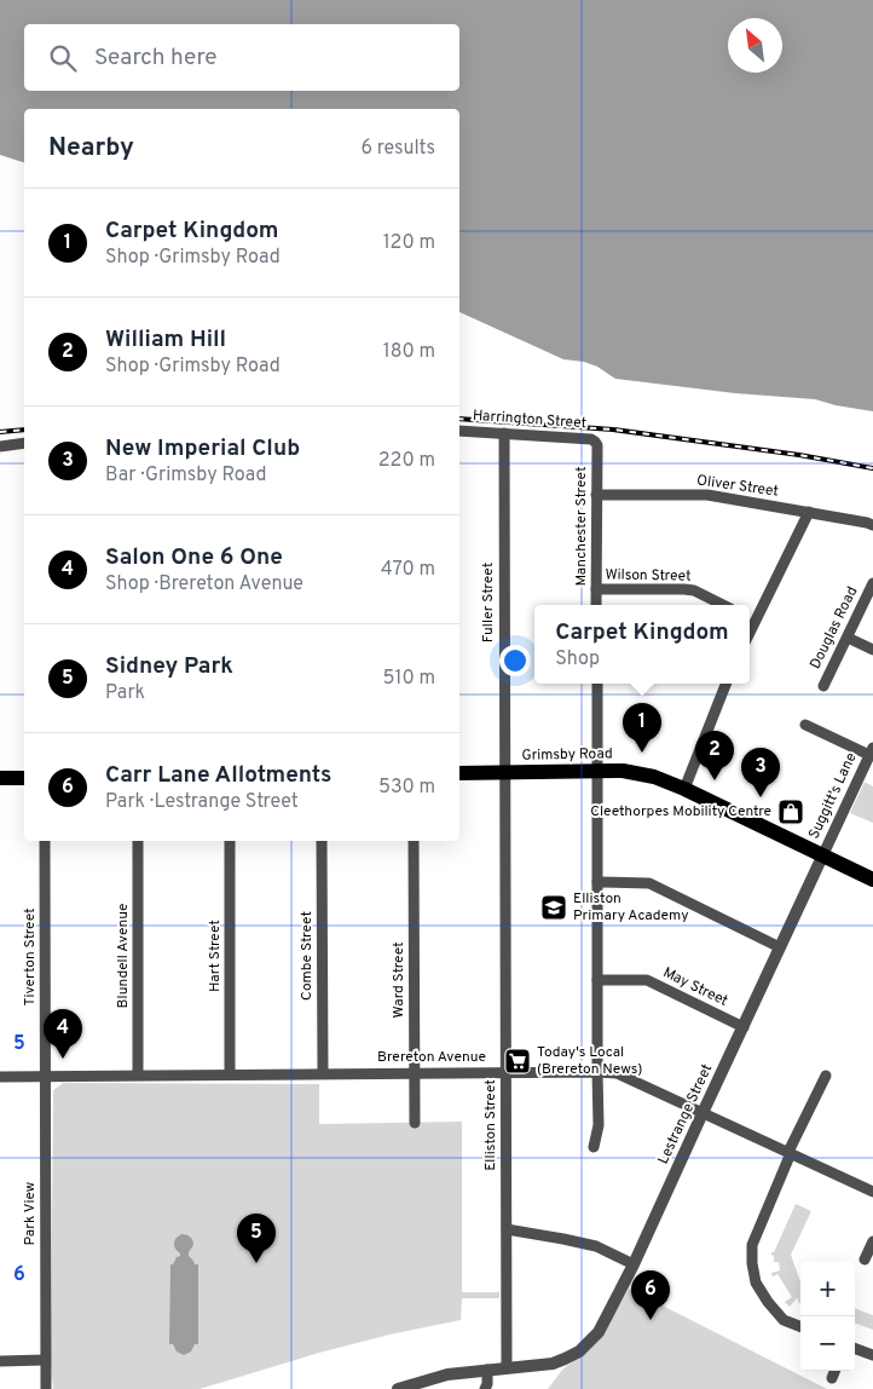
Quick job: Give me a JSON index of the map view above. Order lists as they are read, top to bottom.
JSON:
{
  "streets": {
    "main road": ["Grimsby Road"],
    "street": [
      "Harrington Street",
      "Oliver Street",
      "Manchester Street",
      "Wilson Street",
      "Fuller Street",
      "Douglas Road",
      "Suggitt's Lane",
      "Blundell Avenue",
      "Hart Street",
      "Combe Street",
      "Tiverton Street",
      "Ward Street",
      "May Street",
      "Brereton Avenue",
      "Lestrange Street",
      "Elliston Street",
      "Park View"
    ]
  },
  "crossings": [
    ["Harrington Street", "Manchester Street"],
    ["Harrington Street", "Fuller Street"],
    ["Oliver Street", "Manchester Street"],
    ["Manchester Street", "Wilson Street"],
    ["Fuller Street", "Grimsby Road"],
    ["Fuller Street", "Elliston Street"],
    ["Grimsby Road", "Suggitt's Lane"],
    ["Grimsby Road", "Lestrange Street"],
    ["Grimsby Road", "Elliston Street"],
    ["Suggitt's Lane", "Lestrange Street"],
    ["Blundell Avenue", "Brereton Avenue"],
    ["Hart Street", "Brereton Avenue"],
    ["Combe Street", "Brereton Avenue"],
    ["Tiverton Street", "Brereton Avenue"],
    ["Tiverton Street", "Park View"],
    ["Ward Street", "Brereton Avenue"],
    ["May Street", "Lestrange Street"],
    ["Brereton Avenue", "Lestrange Street"],
    ["Brereton Avenue", "Elliston Street"],
    ["Brereton Avenue", "Park View"],
    ["Lestrange Street", "Elliston Street"]
  ],
  "places": {
    "shop": ["Cleethorpes Mobility Centre"],
    "school or university": ["Elliston Primary Academy"],
    "supermarket": ["Today's Local (Brereton News)"]
  },
  "north": "top left",
  "page": {
    "search": "Search here",
    "heading": ["Nearby", "6 results"],
    "list": [
      {
        "mark": "1",
        "name": "Carpet Kingdom",
        "note": "Shop · Grimsby Road",
        "value": "120 m"
      },
      {
        "mark": "2",
        "name": "William Hill",
        "note": "Shop · Grimsby Road",
        "value": "180 m"
      },
      {
        "mark": "3",
        "name": "New Imperial Club",
        "note": "Bar · Grimsby Road",
        "value": "220 m"
      },
      {
        "mark": "4",
        "name": "Salon One 6 One",
        "note": "Shop · Brereton Avenue",
        "value": "470 m"
      },
      {
        "mark": "5",
        "name": "Sidney Park",
        "note": "Park",
        "value": "510 m"
      },
      {
        "mark": "6",
        "name": "Carr Lane Allotments",
        "note": "Park · Lestrange Street",
        "value": "530 m"
      }
    ],
    "popup": ["Carpet Kingdom", "Shop"],
    "pins": [
      "1",
      "2",
      "3",
      "4",
      "5",
      "6"
    ],
    "map_buttons": ["+", "−"]
  },
  "grid": {
    "rows": ["5", "6"]
  }
}
